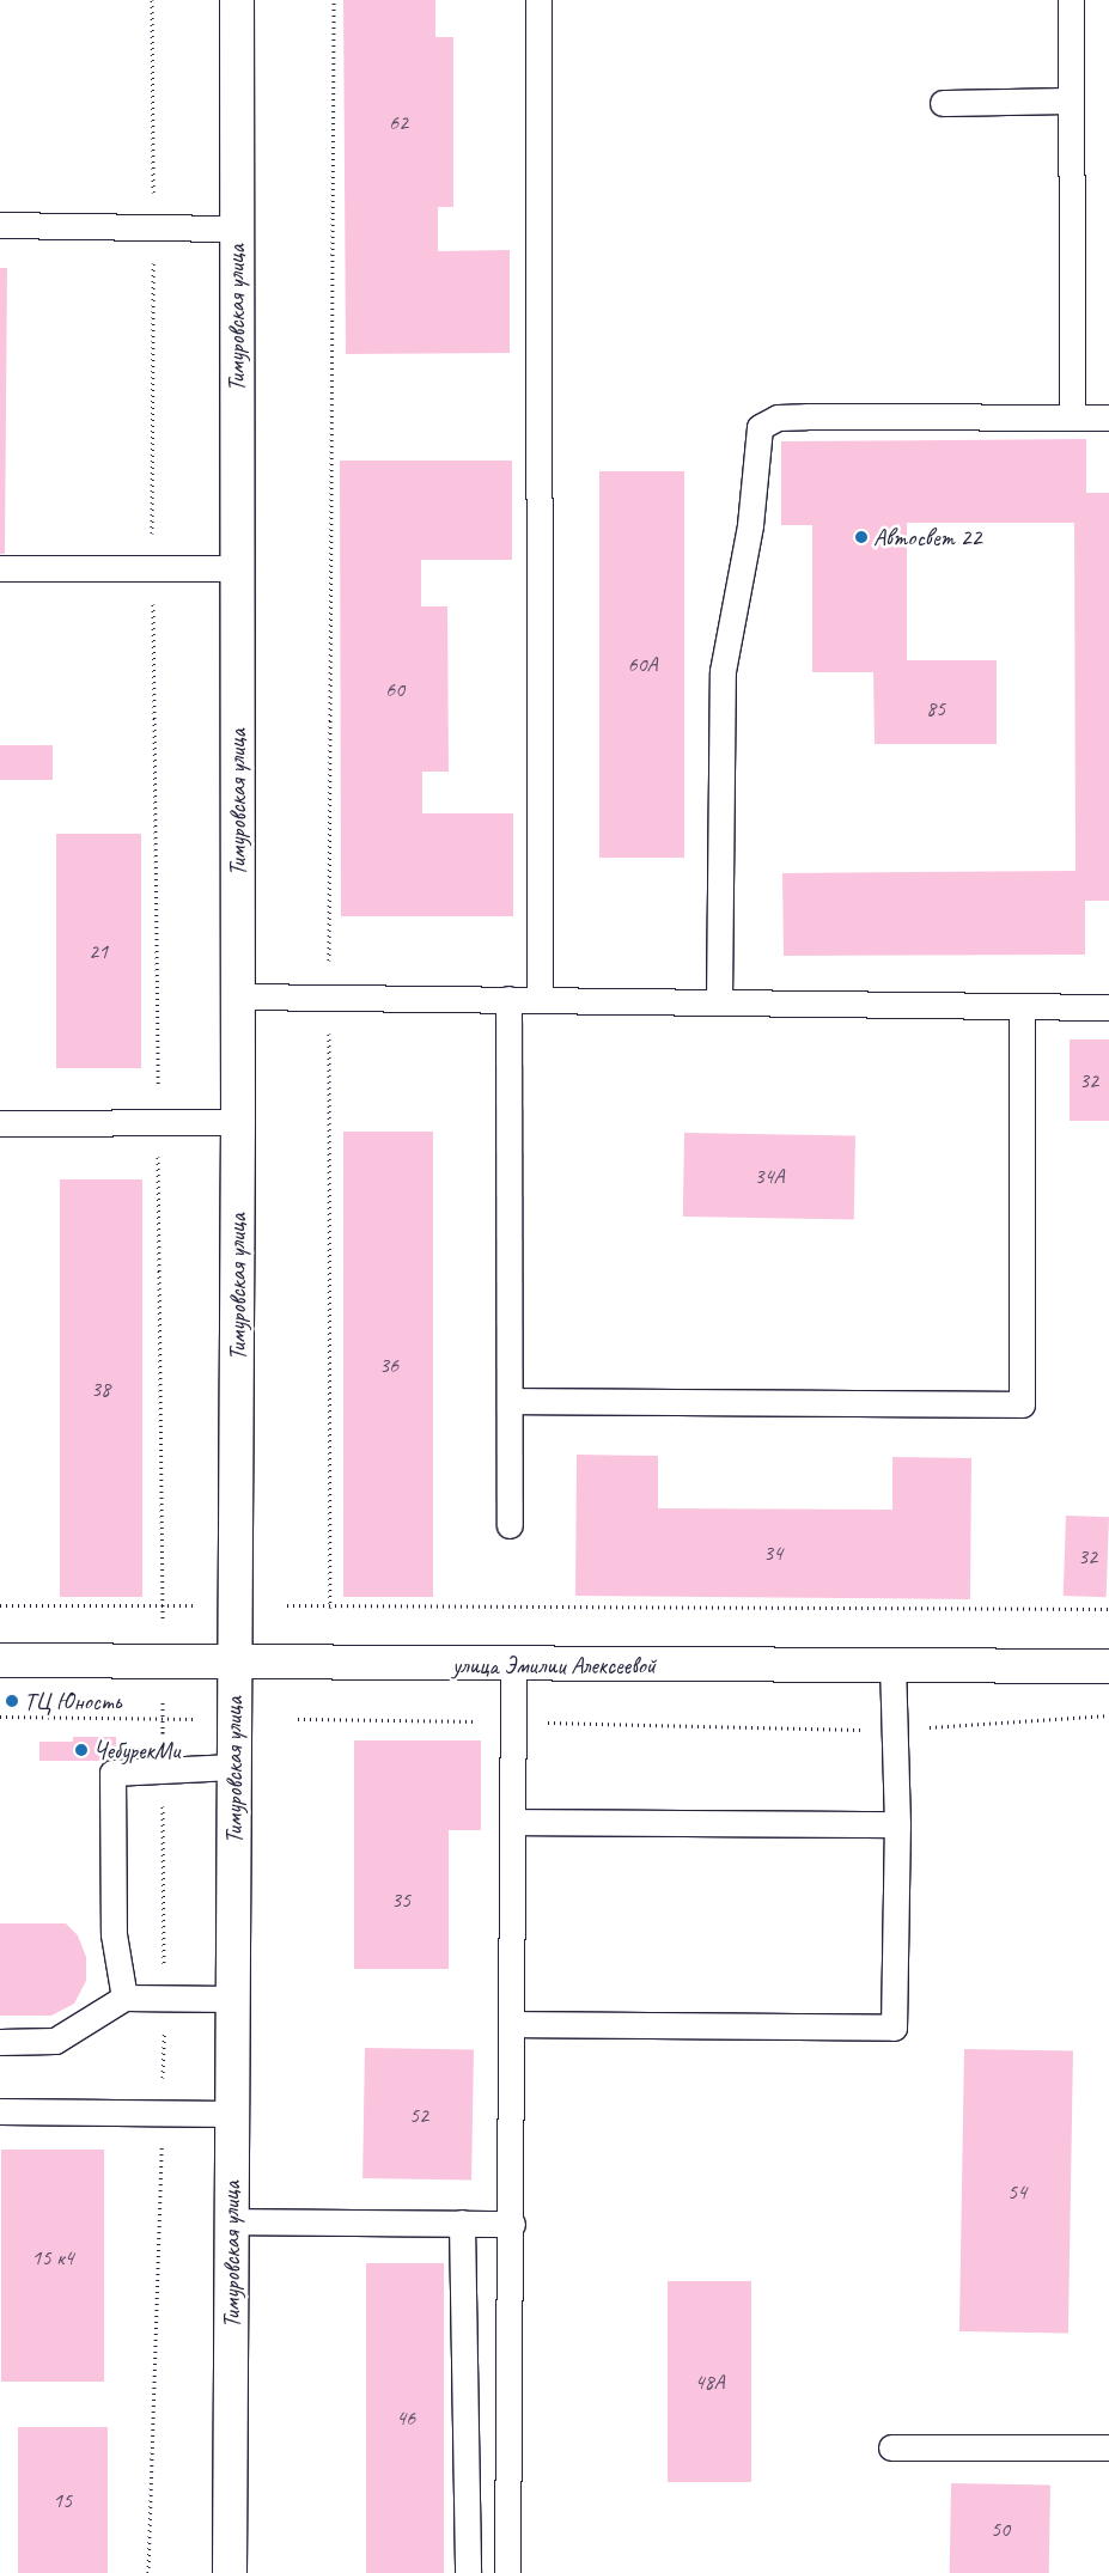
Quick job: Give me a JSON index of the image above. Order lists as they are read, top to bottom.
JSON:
{
  "streets": {
    "street": ["Тимуровская улица", "улица Эмилии Алексеевой"]
  },
  "crossings": [
    ["Тимуровская улица", "улица Эмилии Алексеевой"]
  ],
  "places": ["Автосвет 22", "ТЦ Юность", "ЧебурекМи"],
  "house_numbers": [
    "62",
    "60А",
    "60",
    "85",
    "21",
    "32",
    "34А",
    "36",
    "38",
    "34",
    "32",
    "35",
    "52",
    "54",
    "15 к4",
    "48А",
    "46",
    "15",
    "50"
  ]
}
